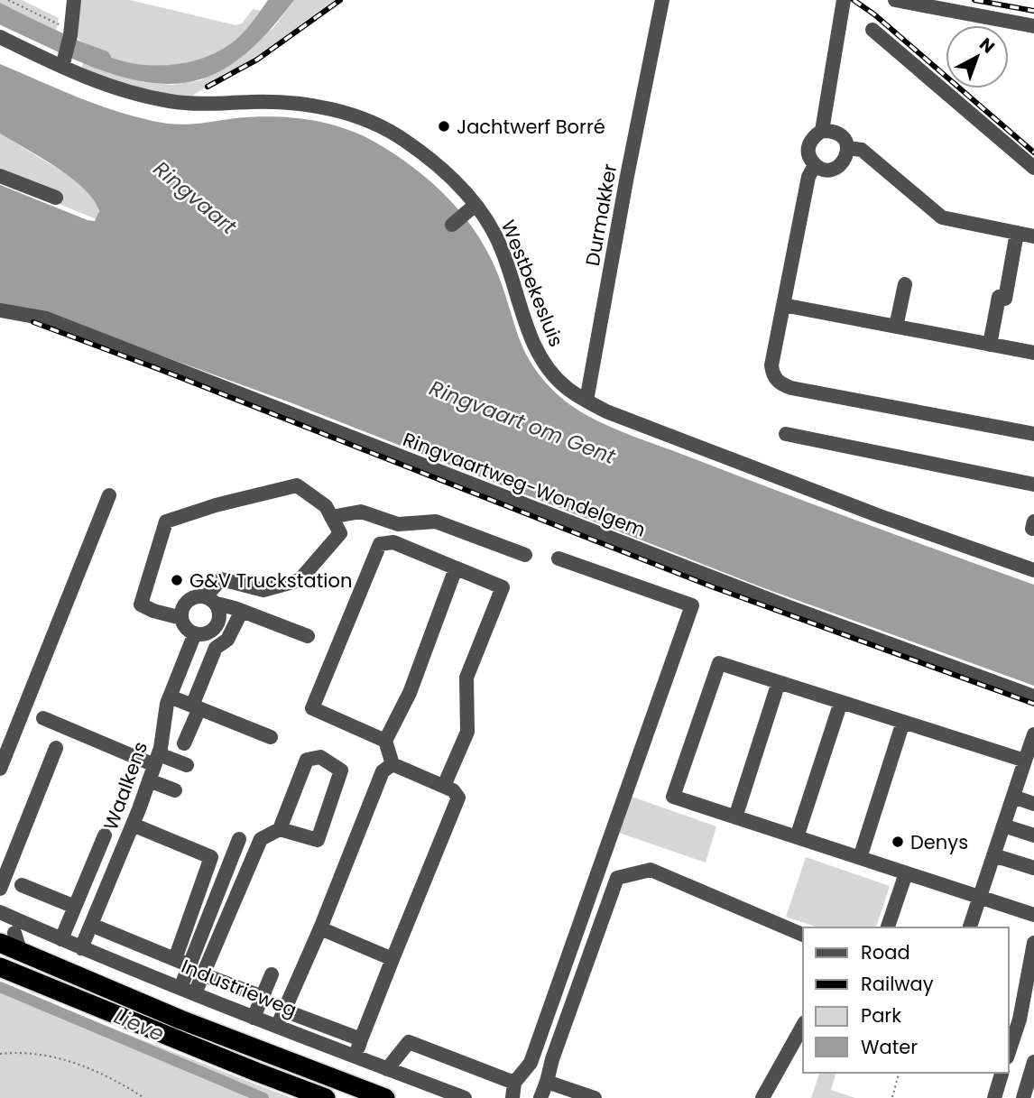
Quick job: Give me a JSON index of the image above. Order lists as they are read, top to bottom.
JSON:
{
  "streets": {
    "street": [
      "Durmakker",
      "Westbekesluis",
      "Ringvaartweg-Wondelgem",
      "Waalkens",
      "Industrieweg"
    ]
  },
  "crossings": [
    ["Durmakker", "Westbekesluis"],
    ["Waalkens", "Industrieweg"]
  ],
  "water": ["Ringvaart", "Ringvaart om Gent", "Lieve"],
  "places": ["Jachtwerf Borré", "G&V Truckstation", "Denys"],
  "legend": [
    "Road",
    "Railway",
    "Park",
    "Water"
  ],
  "north": "top right"
}
